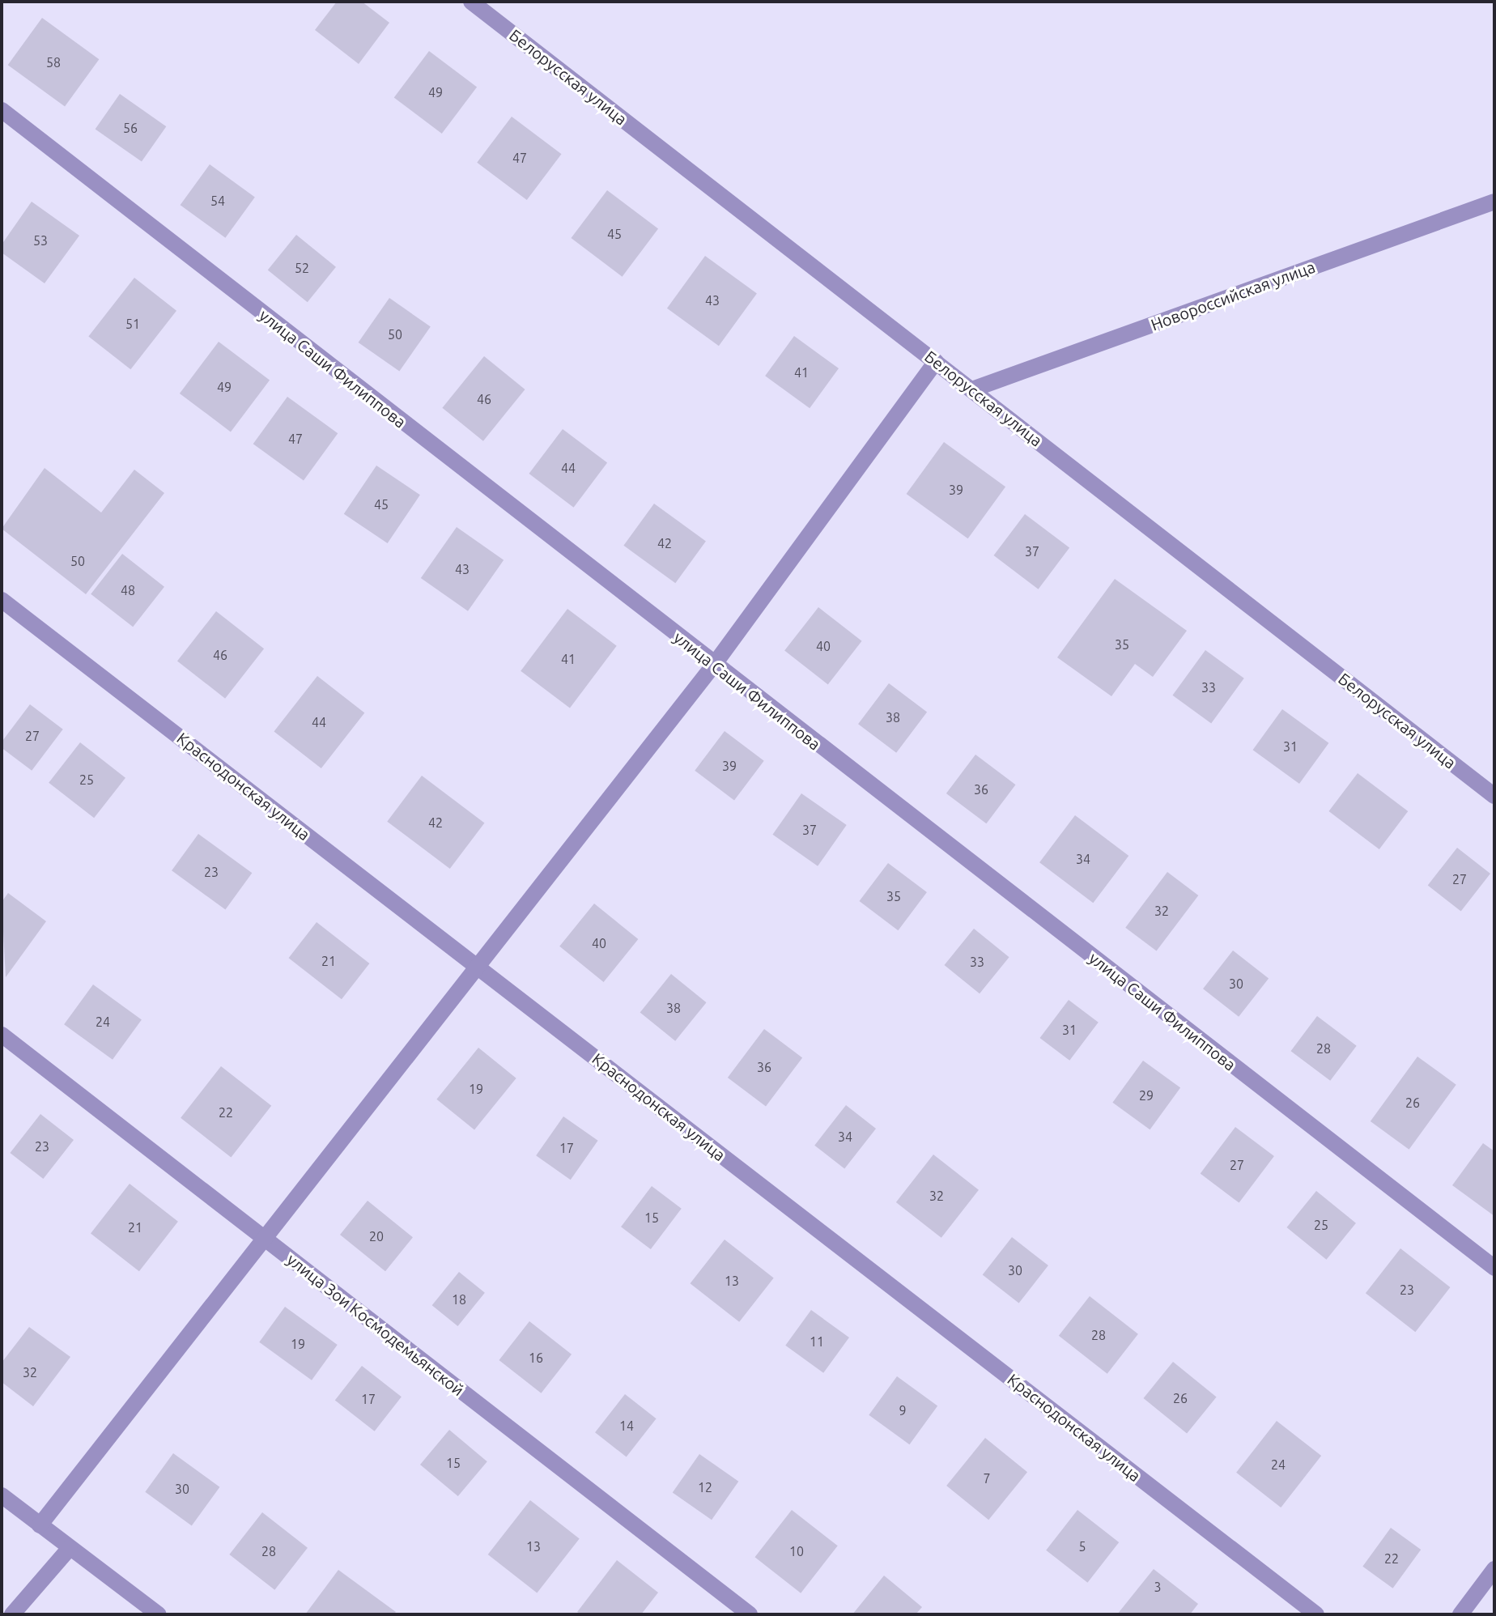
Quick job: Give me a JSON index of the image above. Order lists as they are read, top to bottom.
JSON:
{
  "streets": {
    "street": [
      "Белорусская улица",
      "Новороссийская улица",
      "улица Саши Филиппова",
      "Краснодонская улица",
      "улица Зои Космодемьянской"
    ]
  },
  "crossings": [
    ["Белорусская улица", "Новороссийская улица"]
  ],
  "house_numbers": [
    "58",
    "49",
    "56",
    "47",
    "54",
    "45",
    "53",
    "52",
    "43",
    "51",
    "50",
    "41",
    "49",
    "46",
    "47",
    "44",
    "39",
    "45",
    "42",
    "37",
    "50",
    "43",
    "48",
    "35",
    "40",
    "46",
    "41",
    "33",
    "38",
    "44",
    "27",
    "31",
    "39",
    "25",
    "36",
    "42",
    "37",
    "34",
    "23",
    "27",
    "35",
    "32",
    "40",
    "21",
    "33",
    "30",
    "38",
    "24",
    "31",
    "28",
    "36",
    "19",
    "29",
    "26",
    "22",
    "34",
    "23",
    "17",
    "27",
    "32",
    "15",
    "25",
    "21",
    "20",
    "30",
    "13",
    "23",
    "18",
    "28",
    "11",
    "19",
    "16",
    "32",
    "26",
    "17",
    "9",
    "14",
    "15",
    "24",
    "7",
    "12",
    "30",
    "13",
    "5",
    "28",
    "10",
    "22",
    "3"
  ]
}
